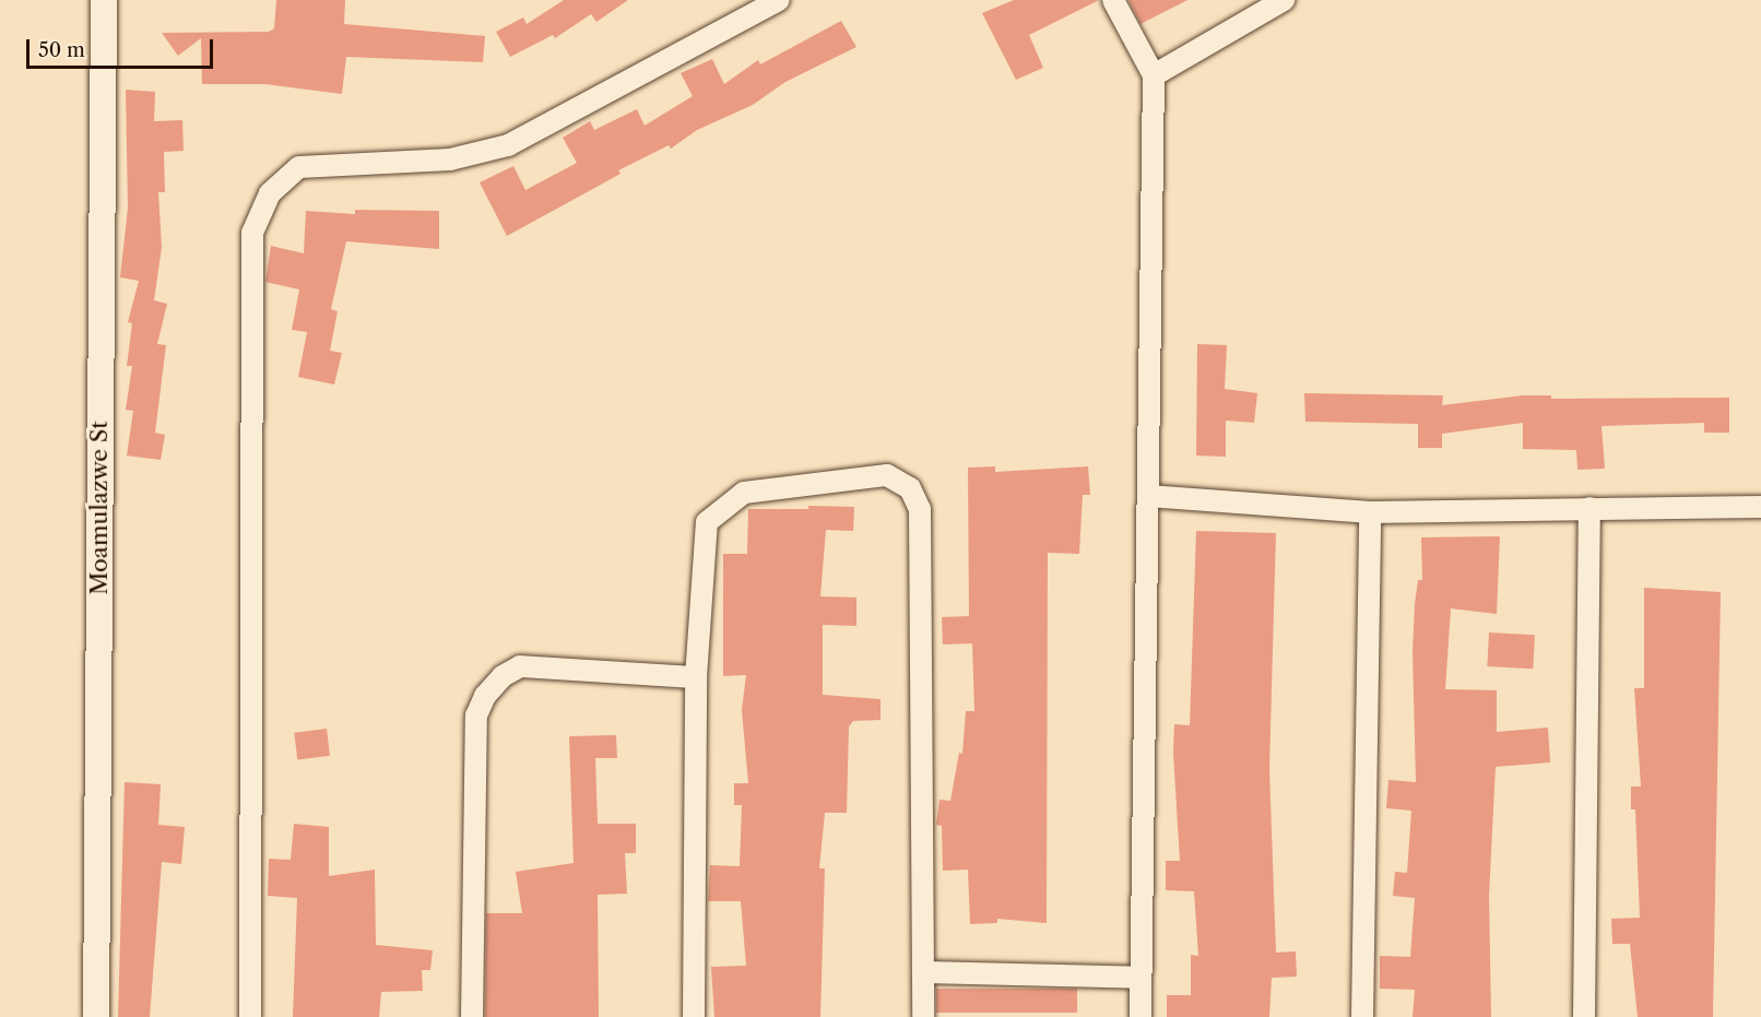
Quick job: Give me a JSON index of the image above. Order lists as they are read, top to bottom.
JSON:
{
  "streets": {
    "street": ["Moamulazwe St"]
  },
  "scale_bar": "50 m"
}
